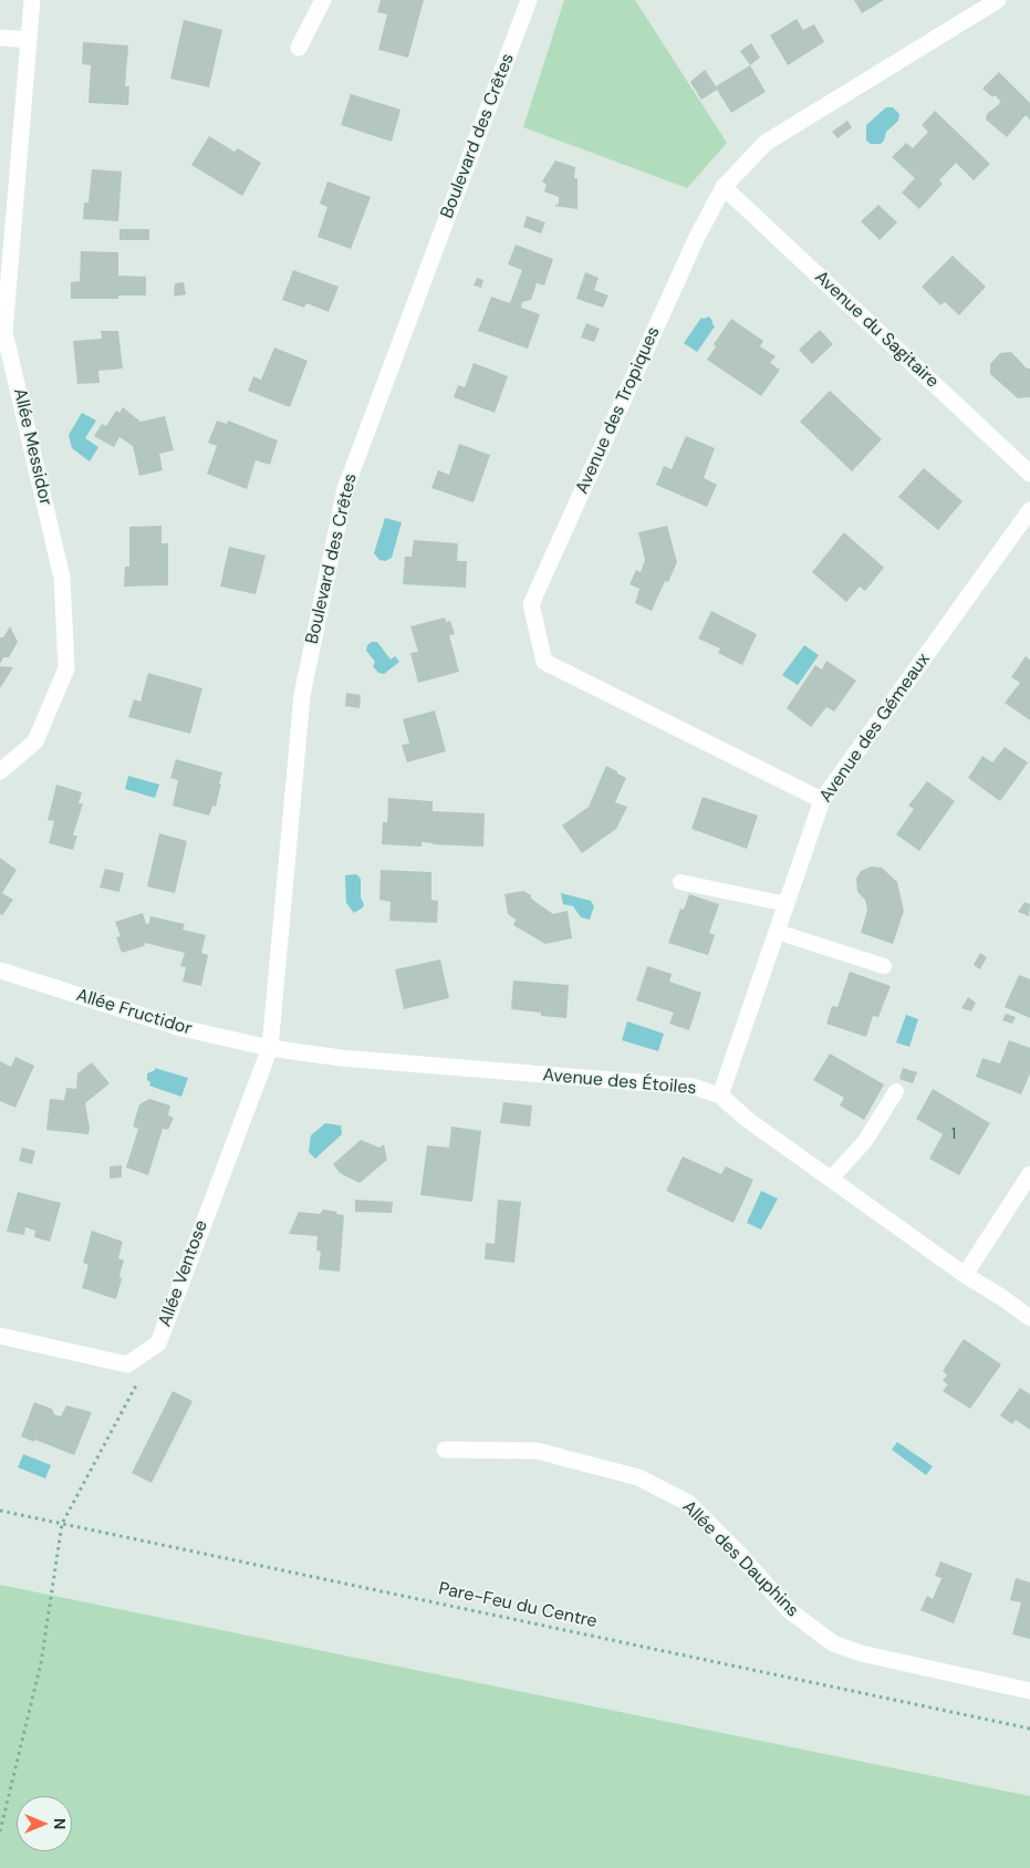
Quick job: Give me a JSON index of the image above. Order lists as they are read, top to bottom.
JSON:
{
  "streets": {
    "street": [
      "Boulevard des Crêtes",
      "Avenue du Sagitaire",
      "Avenue des Tropiques",
      "Allée Messidor",
      "Avenue des Gémeaux",
      "Allée Fructidor",
      "Avenue des Étoiles",
      "Allée Ventose",
      "Allée des Dauphins"
    ],
    "path": ["Pare-Feu du Centre"]
  },
  "crossings": [
    ["Boulevard des Crêtes", "Allée Fructidor"],
    ["Boulevard des Crêtes", "Avenue des Étoiles"],
    ["Boulevard des Crêtes", "Allée Ventose"],
    ["Avenue du Sagitaire", "Avenue des Tropiques"],
    ["Avenue des Tropiques", "Avenue des Gémeaux"],
    ["Avenue des Gémeaux", "Avenue des Étoiles"],
    ["Allée Fructidor", "Avenue des Étoiles"],
    ["Allée Fructidor", "Allée Ventose"],
    ["Avenue des Étoiles", "Allée Ventose"]
  ],
  "house_numbers": ["1"],
  "north": "right"
}
